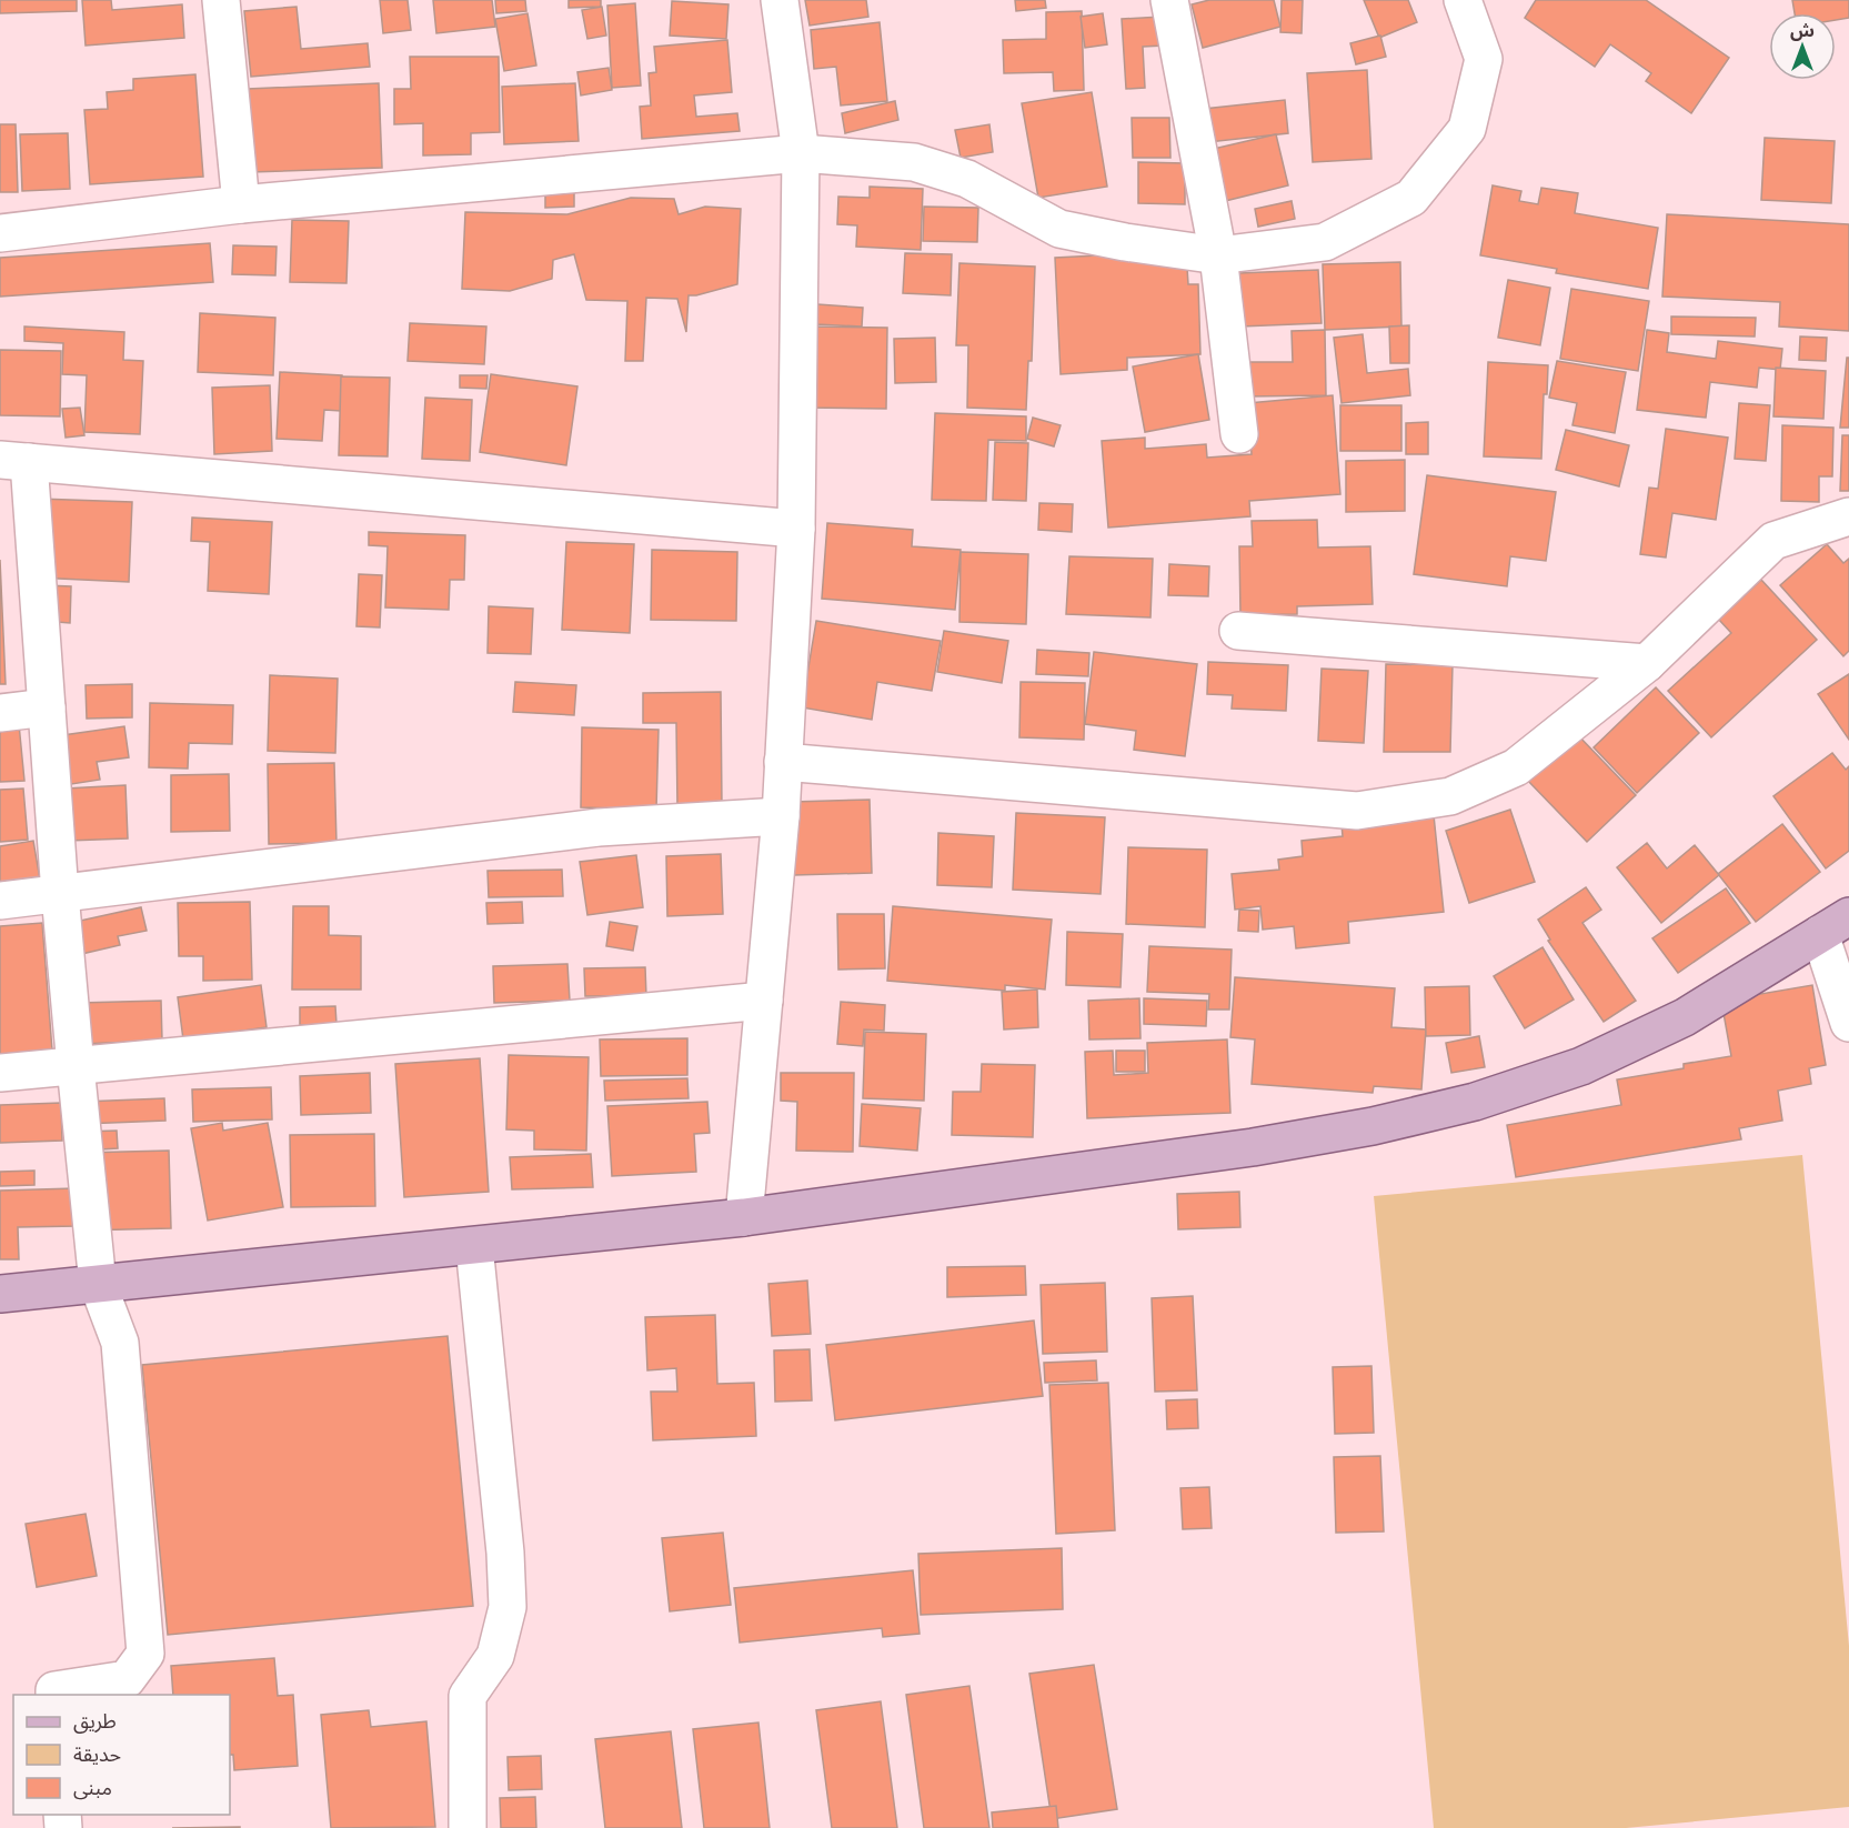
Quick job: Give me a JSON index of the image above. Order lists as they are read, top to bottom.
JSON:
{
  "legend": ["طريق", "حديقة", "مبنى"],
  "north": "top"
}
